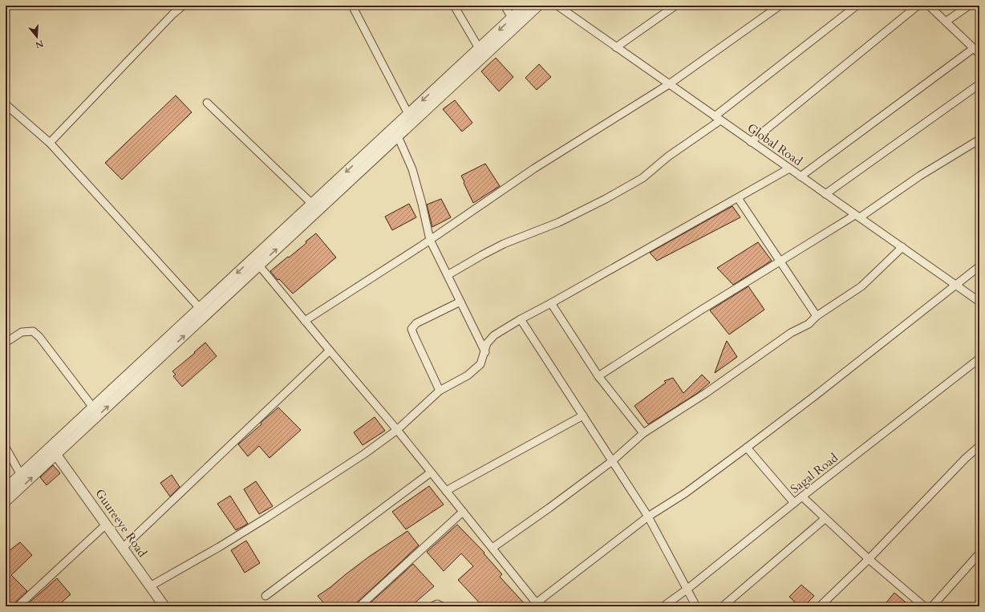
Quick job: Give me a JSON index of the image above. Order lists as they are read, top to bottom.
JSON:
{
  "streets": {
    "street": ["Global Road", "Sagal Road", "Guureeye Road"]
  },
  "north": "bottom"
}
